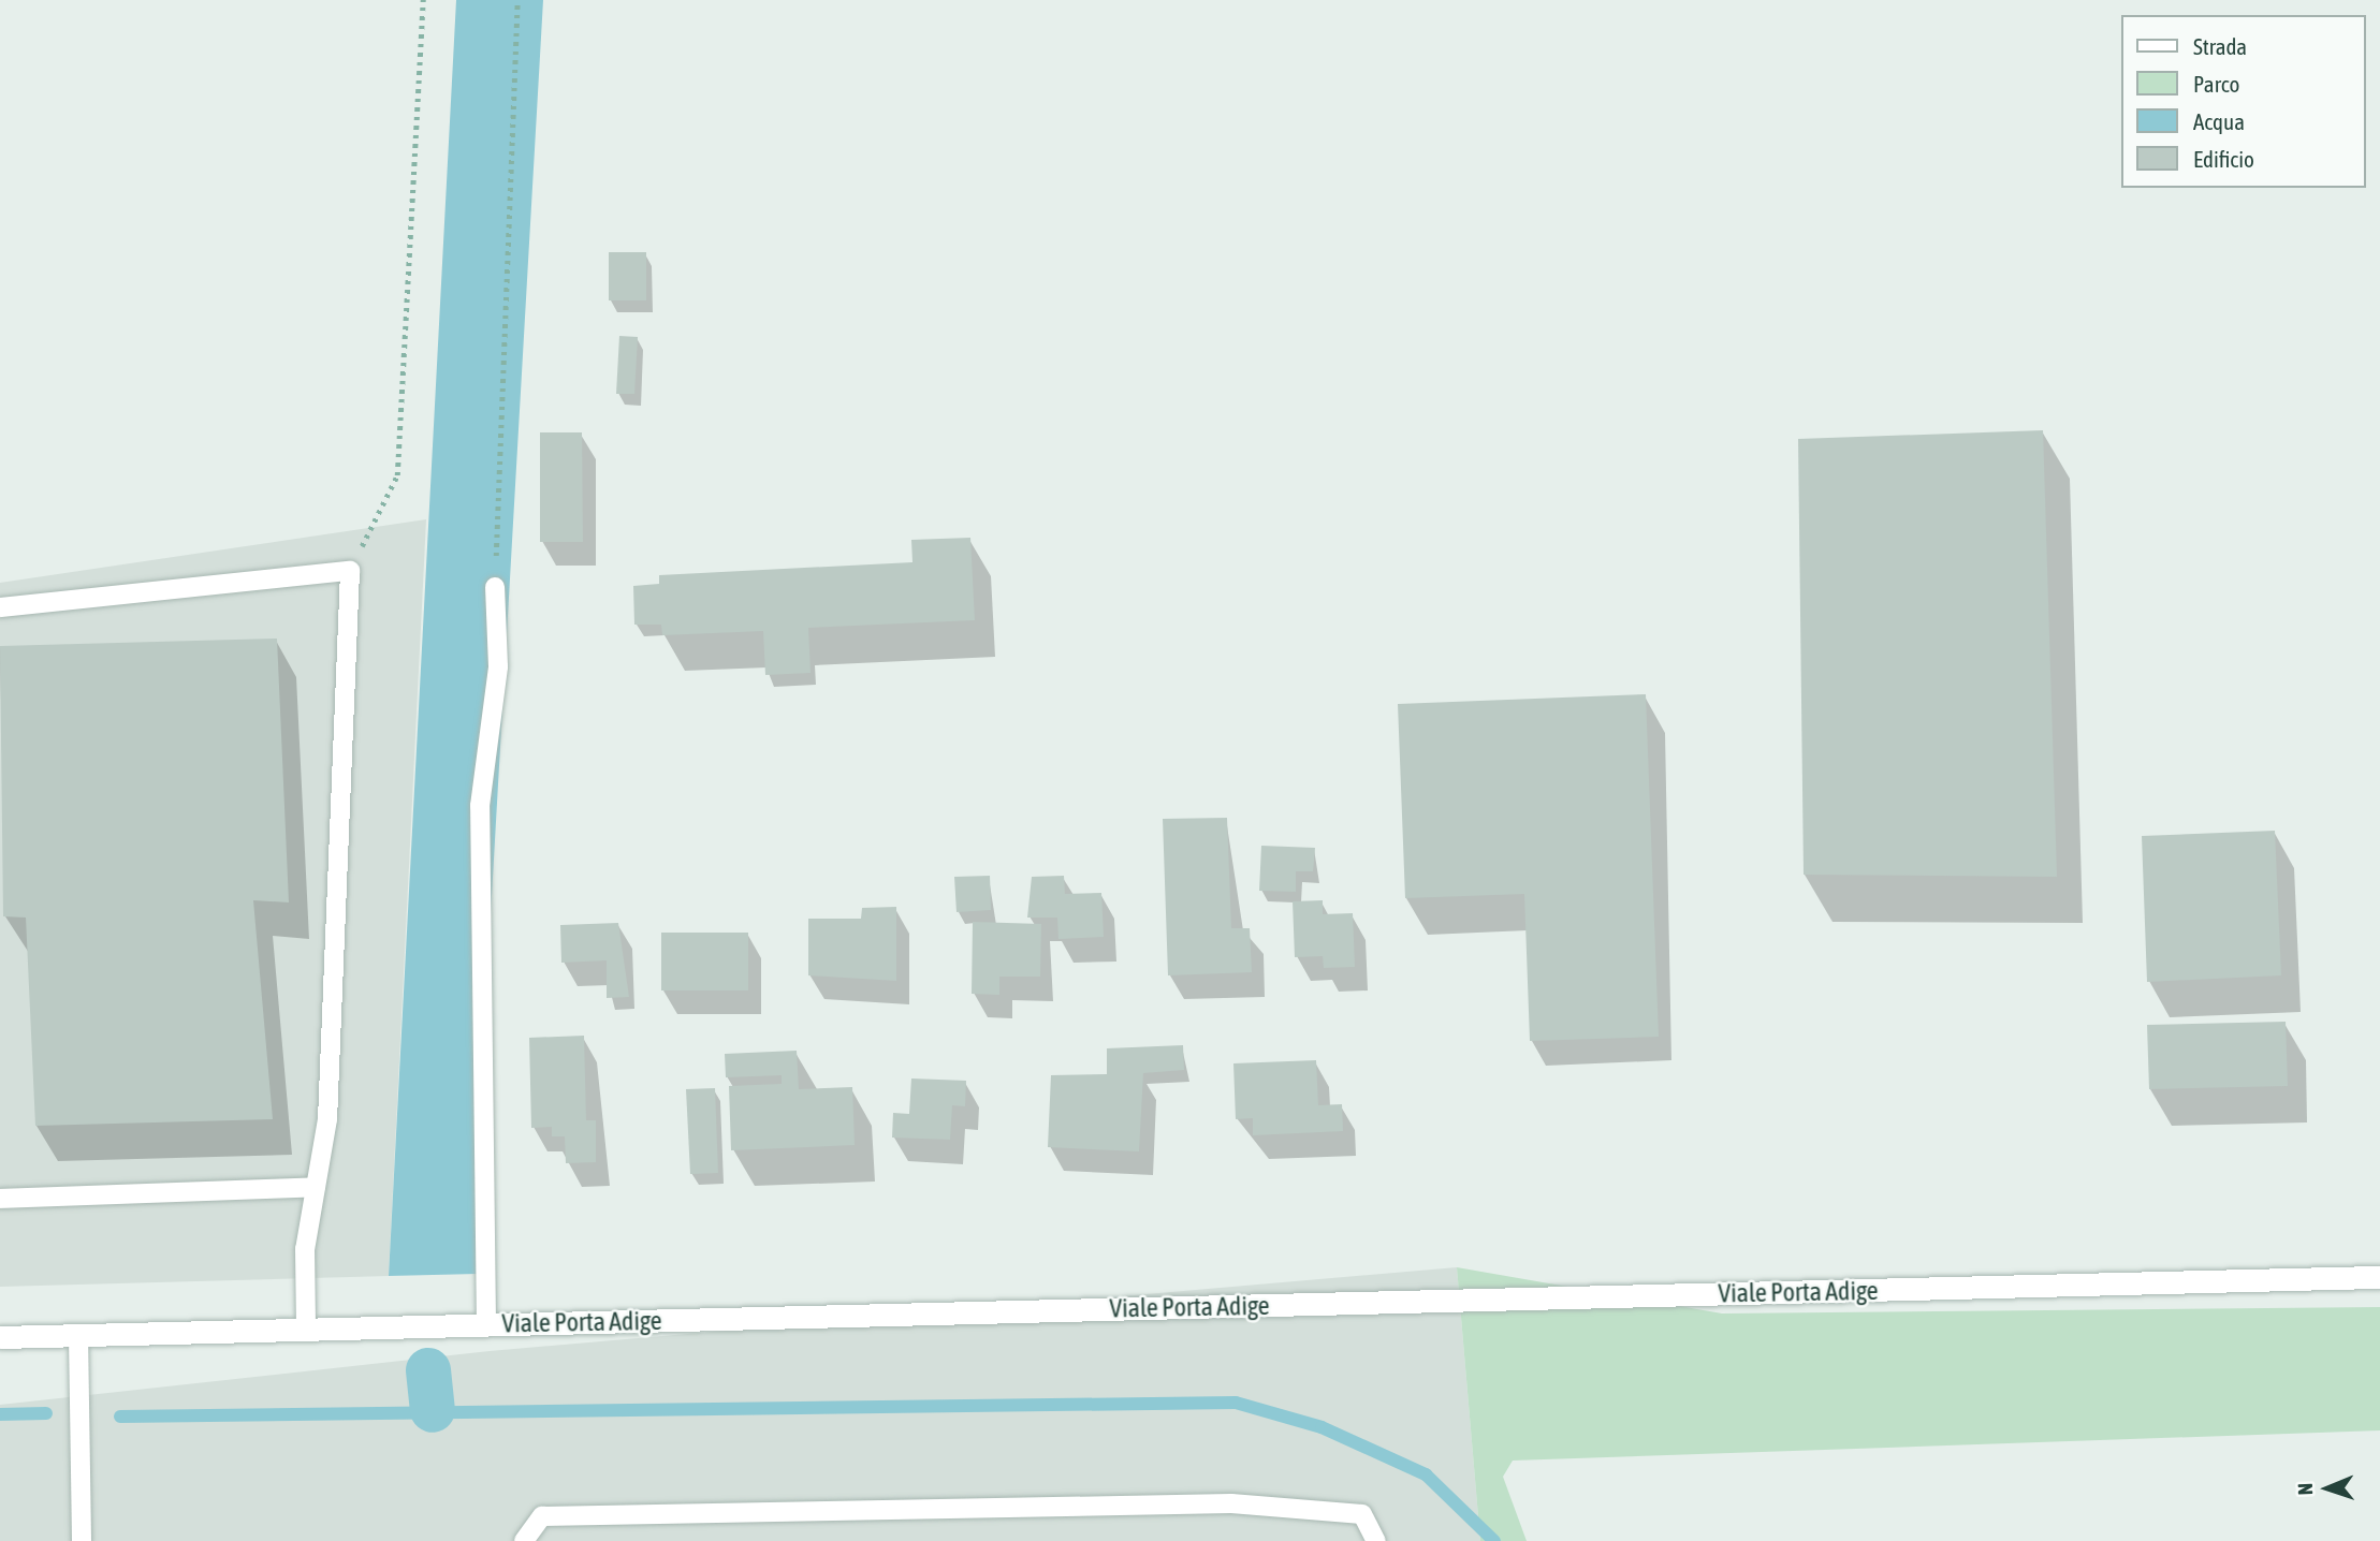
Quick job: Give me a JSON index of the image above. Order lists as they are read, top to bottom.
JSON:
{
  "streets": {
    "main road": ["Viale Porta Adige"]
  },
  "legend": [
    "Strada",
    "Parco",
    "Acqua",
    "Edificio"
  ],
  "north": "left"
}
